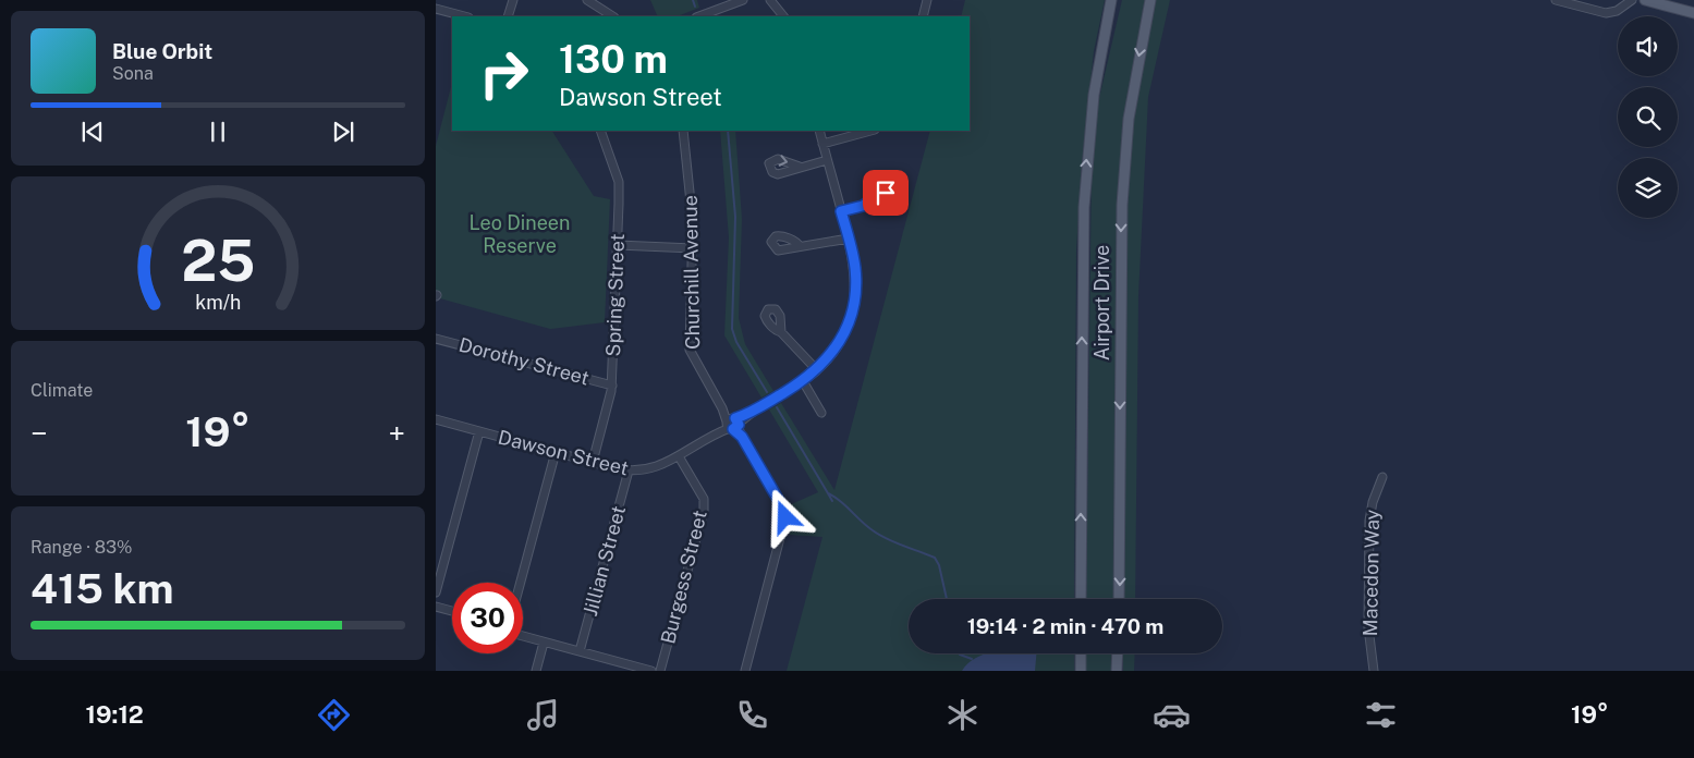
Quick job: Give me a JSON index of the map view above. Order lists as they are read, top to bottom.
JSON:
{
  "streets": {
    "main road": ["Airport Drive"],
    "street": [
      "Churchill Avenue",
      "Spring Street",
      "Dorothy Street",
      "Dawson Street",
      "Jillian Street",
      "Macedon Way",
      "Burgess Street"
    ]
  },
  "crossings": [
    ["Churchill Avenue", "Dawson Street"],
    ["Spring Street", "Dorothy Street"],
    ["Spring Street", "Dawson Street"],
    ["Dawson Street", "Jillian Street"],
    ["Dawson Street", "Burgess Street"]
  ],
  "parks": ["Leo Dineen Reserve"],
  "page": {
    "turn": ["130 m", "Dawson Street"],
    "song": ["Blue Orbit", "Sona"],
    "tile": [
      "Climate",
      ["Range · 83%", "415 km"]
    ],
    "heat": ["−", "19°", "+"],
    "limit": "30",
    "trip": "19:14 · 2 min · 470 m",
    "tabs": ["19:12", "19°"],
    "gauge": ["25", "km/h"]
  }
}
